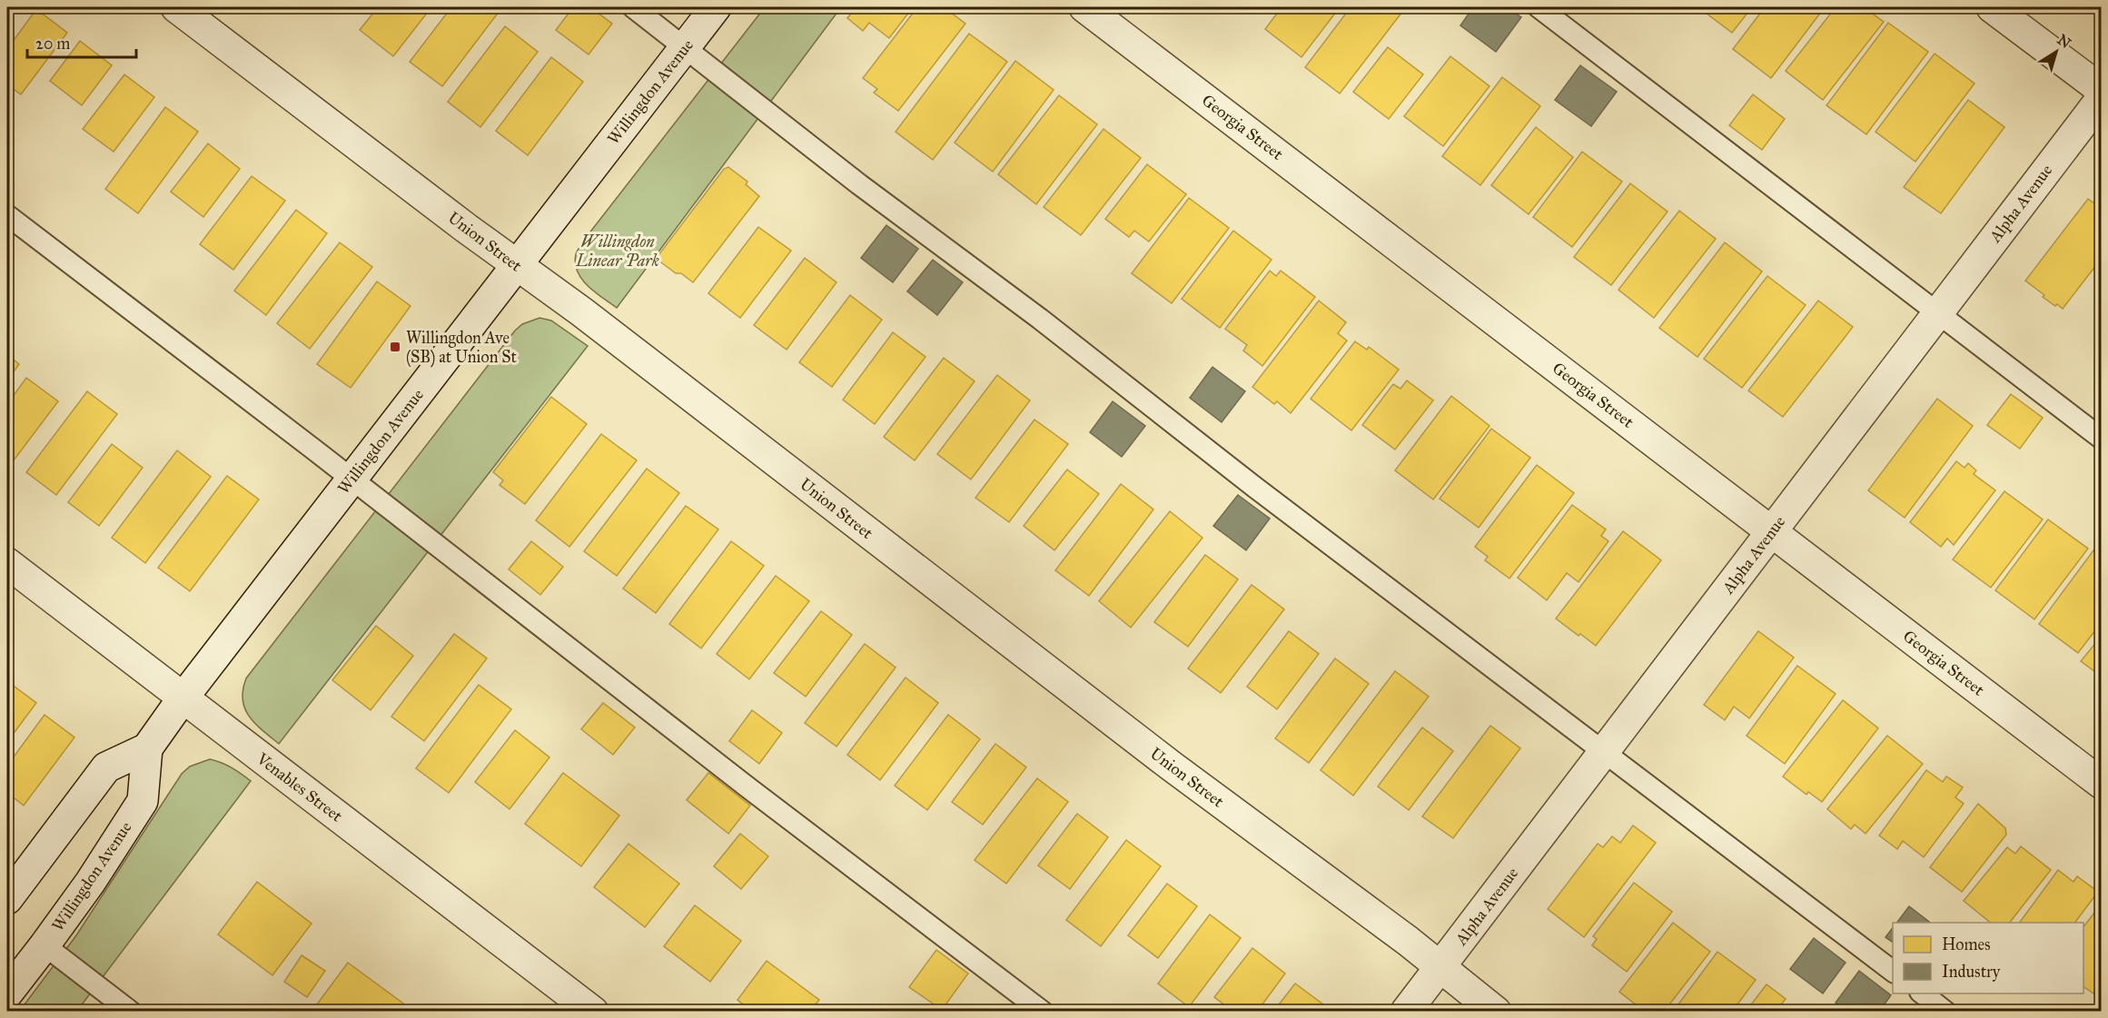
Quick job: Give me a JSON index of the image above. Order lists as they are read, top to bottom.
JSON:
{
  "streets": {
    "street": [
      "Willingdon Avenue",
      "Georgia Street",
      "Alpha Avenue",
      "Union Street",
      "Venables Street"
    ]
  },
  "crossings": [
    ["Willingdon Avenue", "Union Street"],
    ["Willingdon Avenue", "Venables Street"],
    ["Georgia Street", "Alpha Avenue"],
    ["Alpha Avenue", "Union Street"]
  ],
  "parks": ["Willingdon Linear Park"],
  "places": {
    "transit": ["Willingdon Ave (SB) at Union St"]
  },
  "legend": ["Homes", "Industry"],
  "scale_bar": "20 m",
  "north": "top right"
}
